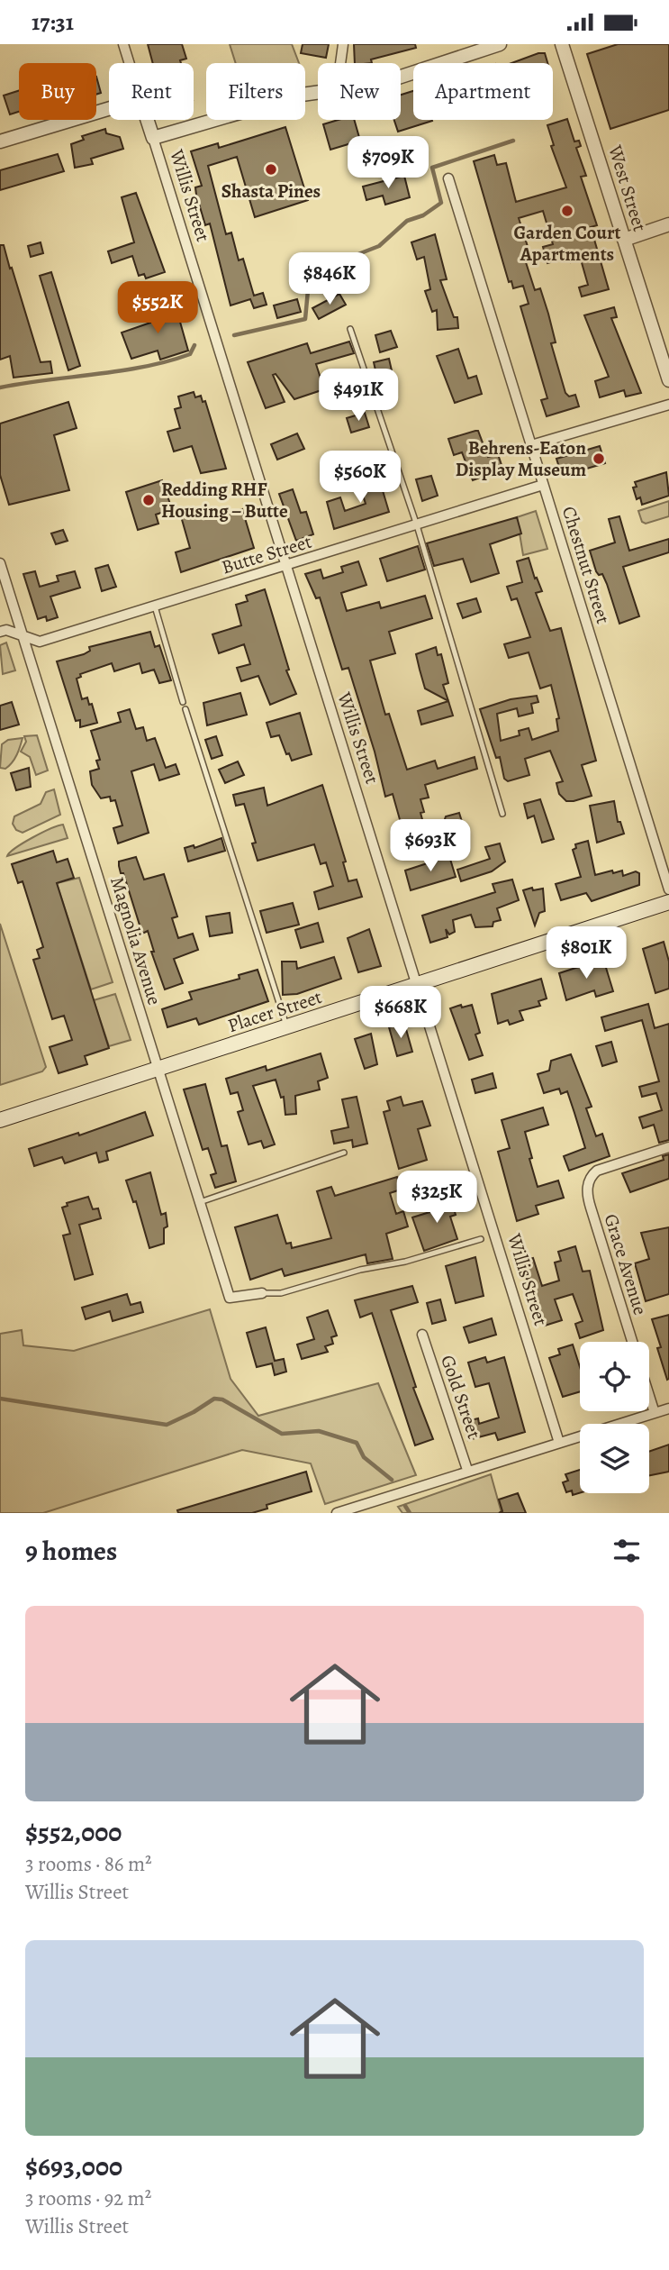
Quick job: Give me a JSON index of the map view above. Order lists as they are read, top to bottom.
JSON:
{
  "streets": {
    "main road": ["Placer Street"],
    "street": [
      "West Street",
      "Willis Street",
      "Butte Street",
      "Chestnut Street",
      "Magnolia Avenue",
      "Grace Avenue",
      "Gold Street"
    ]
  },
  "crossings": [
    ["Willis Street", "Butte Street"],
    ["Willis Street", "Placer Street"],
    ["Butte Street", "Chestnut Street"],
    ["Butte Street", "Magnolia Avenue"],
    ["Magnolia Avenue", "Placer Street"]
  ],
  "places": [
    "Shasta Pines",
    "Garden Court Apartments",
    "Behrens-Eaton Display Museum",
    "Redding RHF Housing – Butte"
  ],
  "page": {
    "status": "17:31",
    "chip": [
      "Buy",
      "Rent",
      "Filters",
      "New",
      "Apartment"
    ],
    "price": [
      "$709K",
      "$846K",
      "$552K",
      "$491K",
      "$560K",
      "$693K",
      "$801K",
      "$668K",
      "$325K"
    ],
    "heading": "9 homes",
    "list": [
      {
        "name": "$552,000",
        "note": "3 rooms · 86 m² · Willis Street"
      },
      {
        "name": "$693,000",
        "note": "3 rooms · 92 m² · Willis Street"
      }
    ]
  }
}
